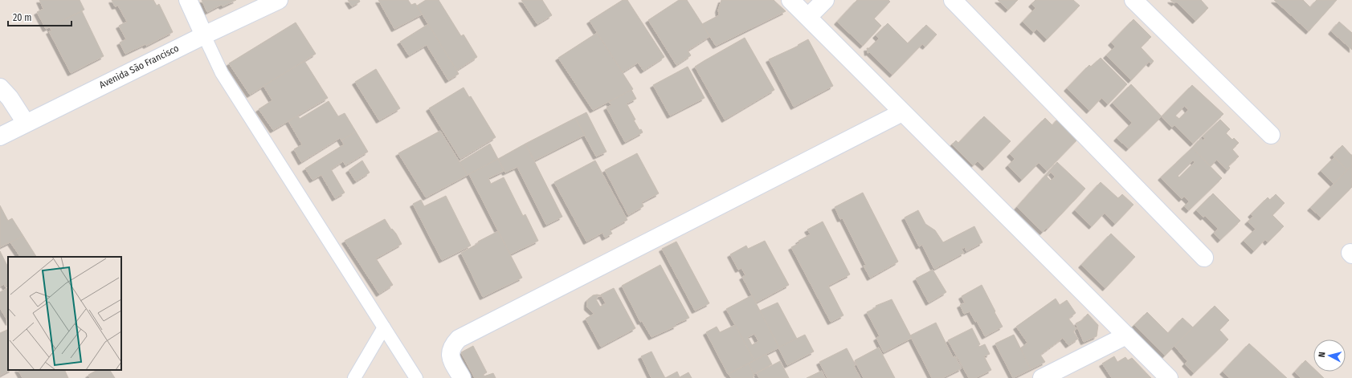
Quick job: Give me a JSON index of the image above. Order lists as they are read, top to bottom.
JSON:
{
  "streets": {
    "street": ["Avenida São Francisco"]
  },
  "scale_bar": "20 m",
  "north": "left"
}
